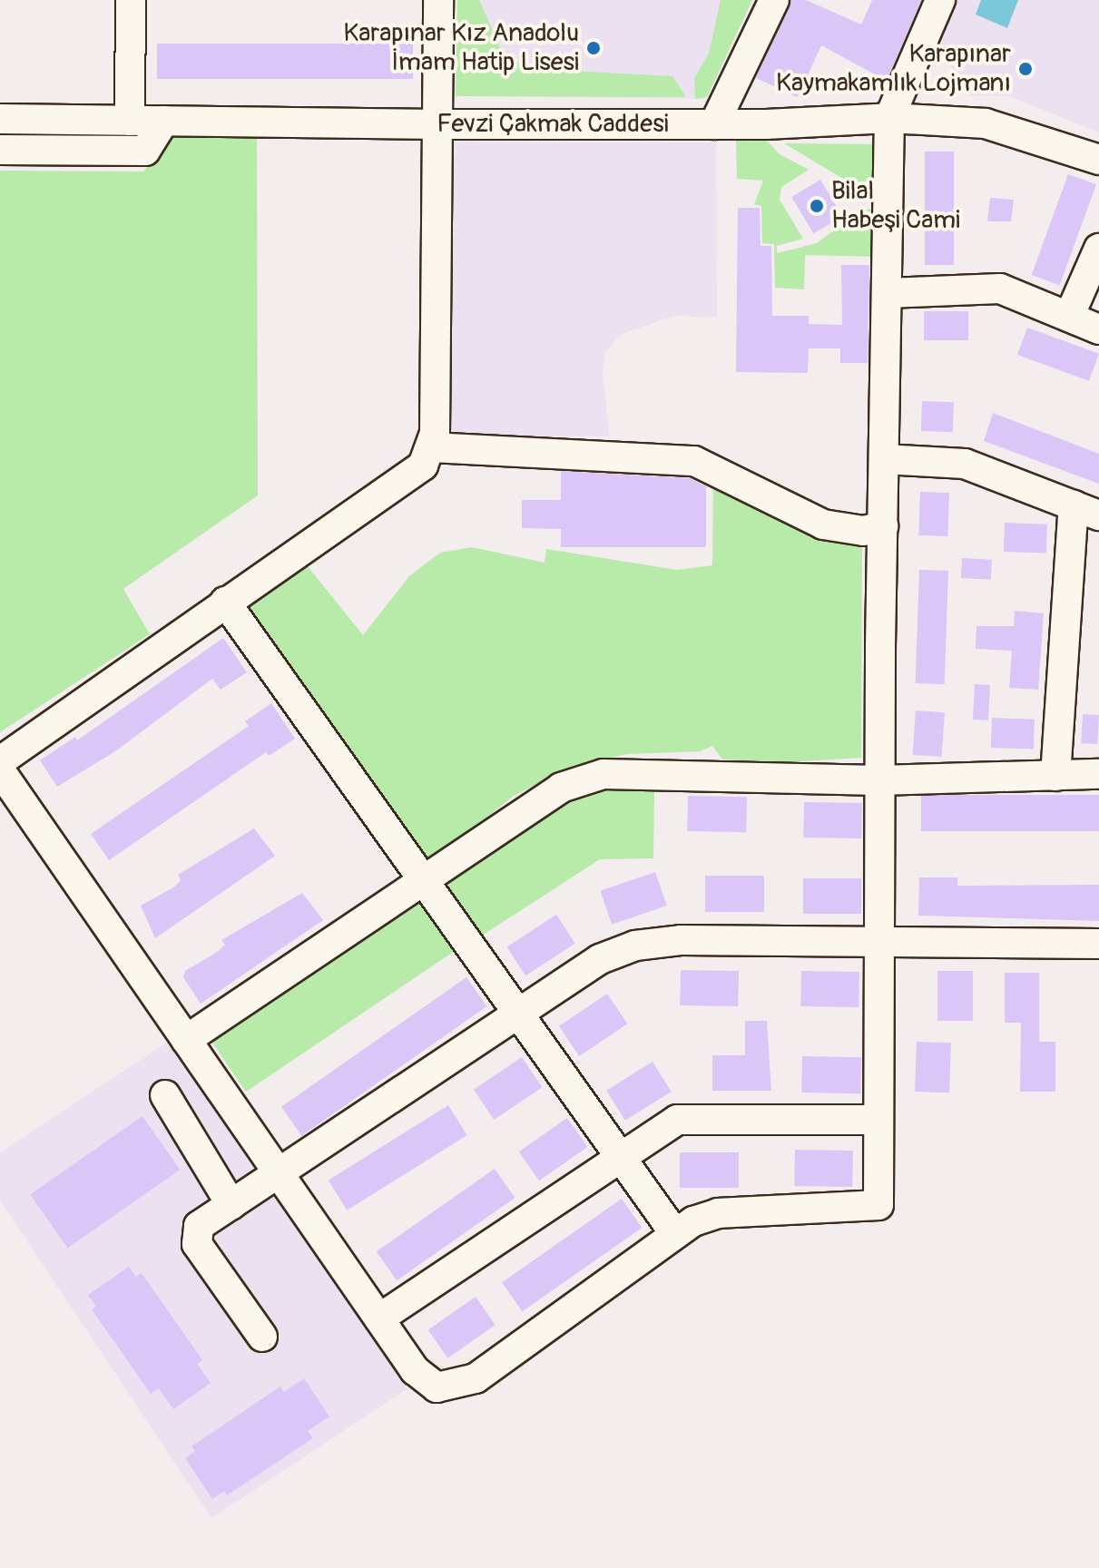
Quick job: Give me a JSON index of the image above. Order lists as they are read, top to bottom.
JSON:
{
  "streets": {
    "street": ["Fevzi Çakmak Caddesi"]
  },
  "places": ["Karapınar Kız Anadolu İmam Hatip Lisesi", "Karapınar Kaymakamlık Lojmanı", "Bilal Habeşi Cami"]
}
